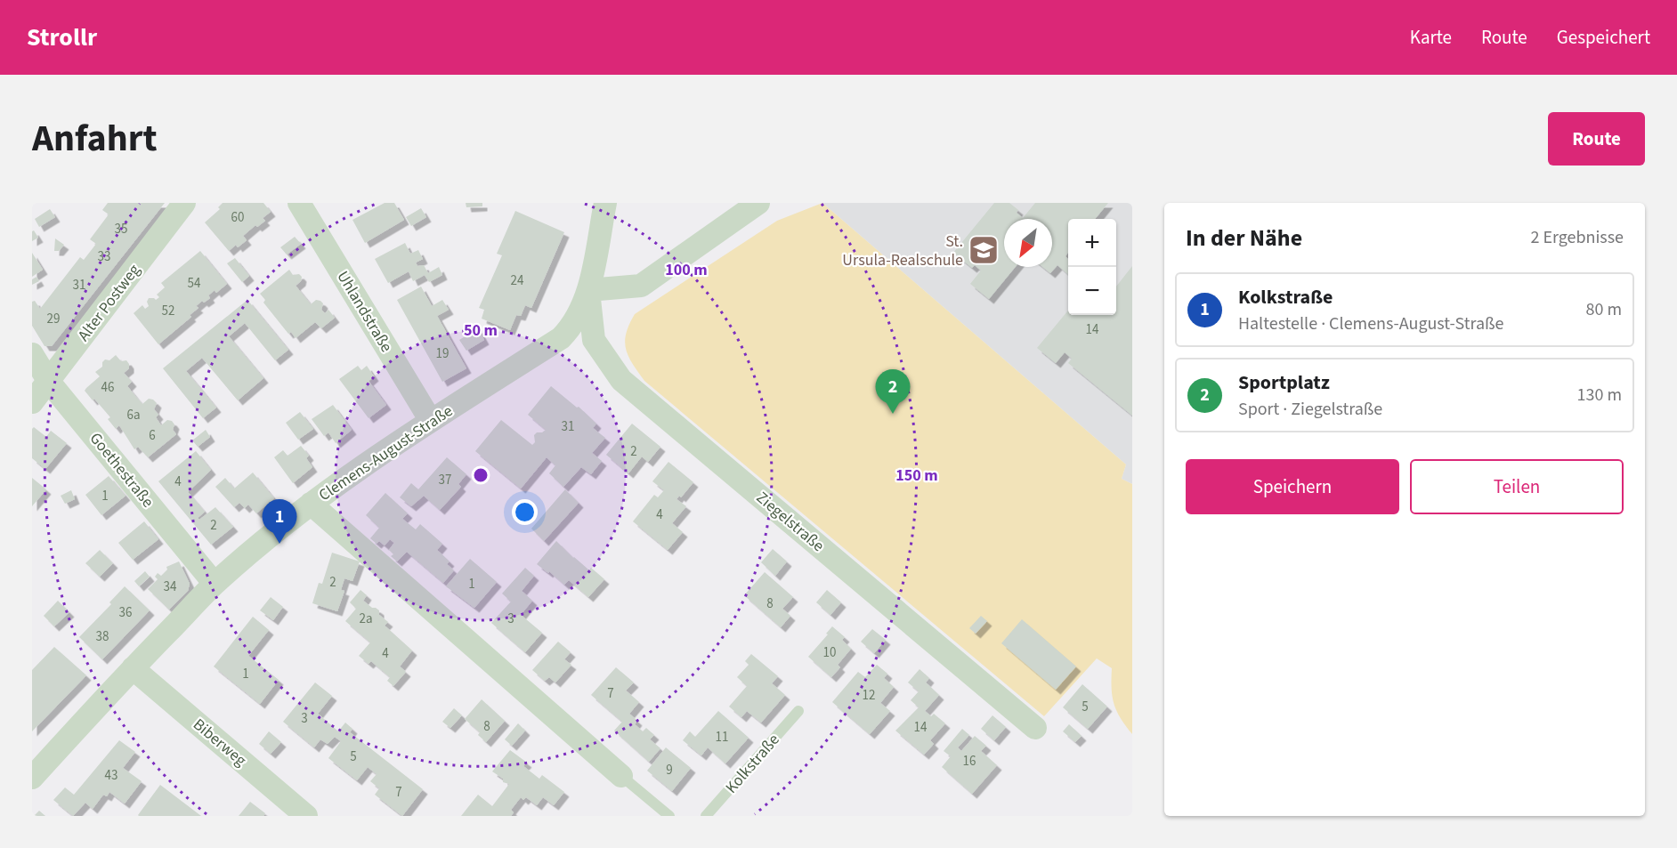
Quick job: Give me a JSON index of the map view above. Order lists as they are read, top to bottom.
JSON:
{
  "streets": {
    "street": [
      "Alter Postweg",
      "Uhlandstraße",
      "Clemens-August-Straße",
      "Goethestraße",
      "Ziegelstraße",
      "Biberweg"
    ],
    "lane": ["Kolkstraße"]
  },
  "crossings": [
    ["Alter Postweg", "Goethestraße"],
    ["Uhlandstraße", "Clemens-August-Straße"],
    ["Clemens-August-Straße", "Goethestraße"],
    ["Clemens-August-Straße", "Ziegelstraße"],
    ["Clemens-August-Straße", "Biberweg"]
  ],
  "places": {
    "school or university": ["St. Ursula-Realschule"]
  },
  "house_numbers": [
    "60",
    "35",
    "33",
    "24",
    "54",
    "31",
    "52",
    "29",
    "14",
    "19",
    "46",
    "6a",
    "31",
    "6",
    "2",
    "37",
    "4",
    "1",
    "4",
    "2",
    "2",
    "1",
    "34",
    "8",
    "36",
    "2a",
    "3",
    "38",
    "10",
    "4",
    "1",
    "7",
    "12",
    "5",
    "3",
    "8",
    "14",
    "11",
    "5",
    "16",
    "9",
    "43",
    "7"
  ],
  "north": "bottom left",
  "page": {
    "header": "Strollr",
    "nav": ["Karte", "Route", "Gespeichert"],
    "title": "Anfahrt",
    "buttons": [
      "Route",
      ["Speichern", "Teilen"]
    ],
    "heading": ["In der Nähe", "2 Ergebnisse"],
    "map_buttons": ["+", "−"],
    "list": [
      {
        "mark": "1",
        "name": "Kolkstraße",
        "note": "Haltestelle · Clemens-August-Straße",
        "value": "80 m"
      },
      {
        "mark": "2",
        "name": "Sportplatz",
        "note": "Sport · Ziegelstraße",
        "value": "130 m"
      }
    ],
    "pins": ["2", "1"]
  },
  "rings": ["100 m", "50 m", "150 m"]
}
